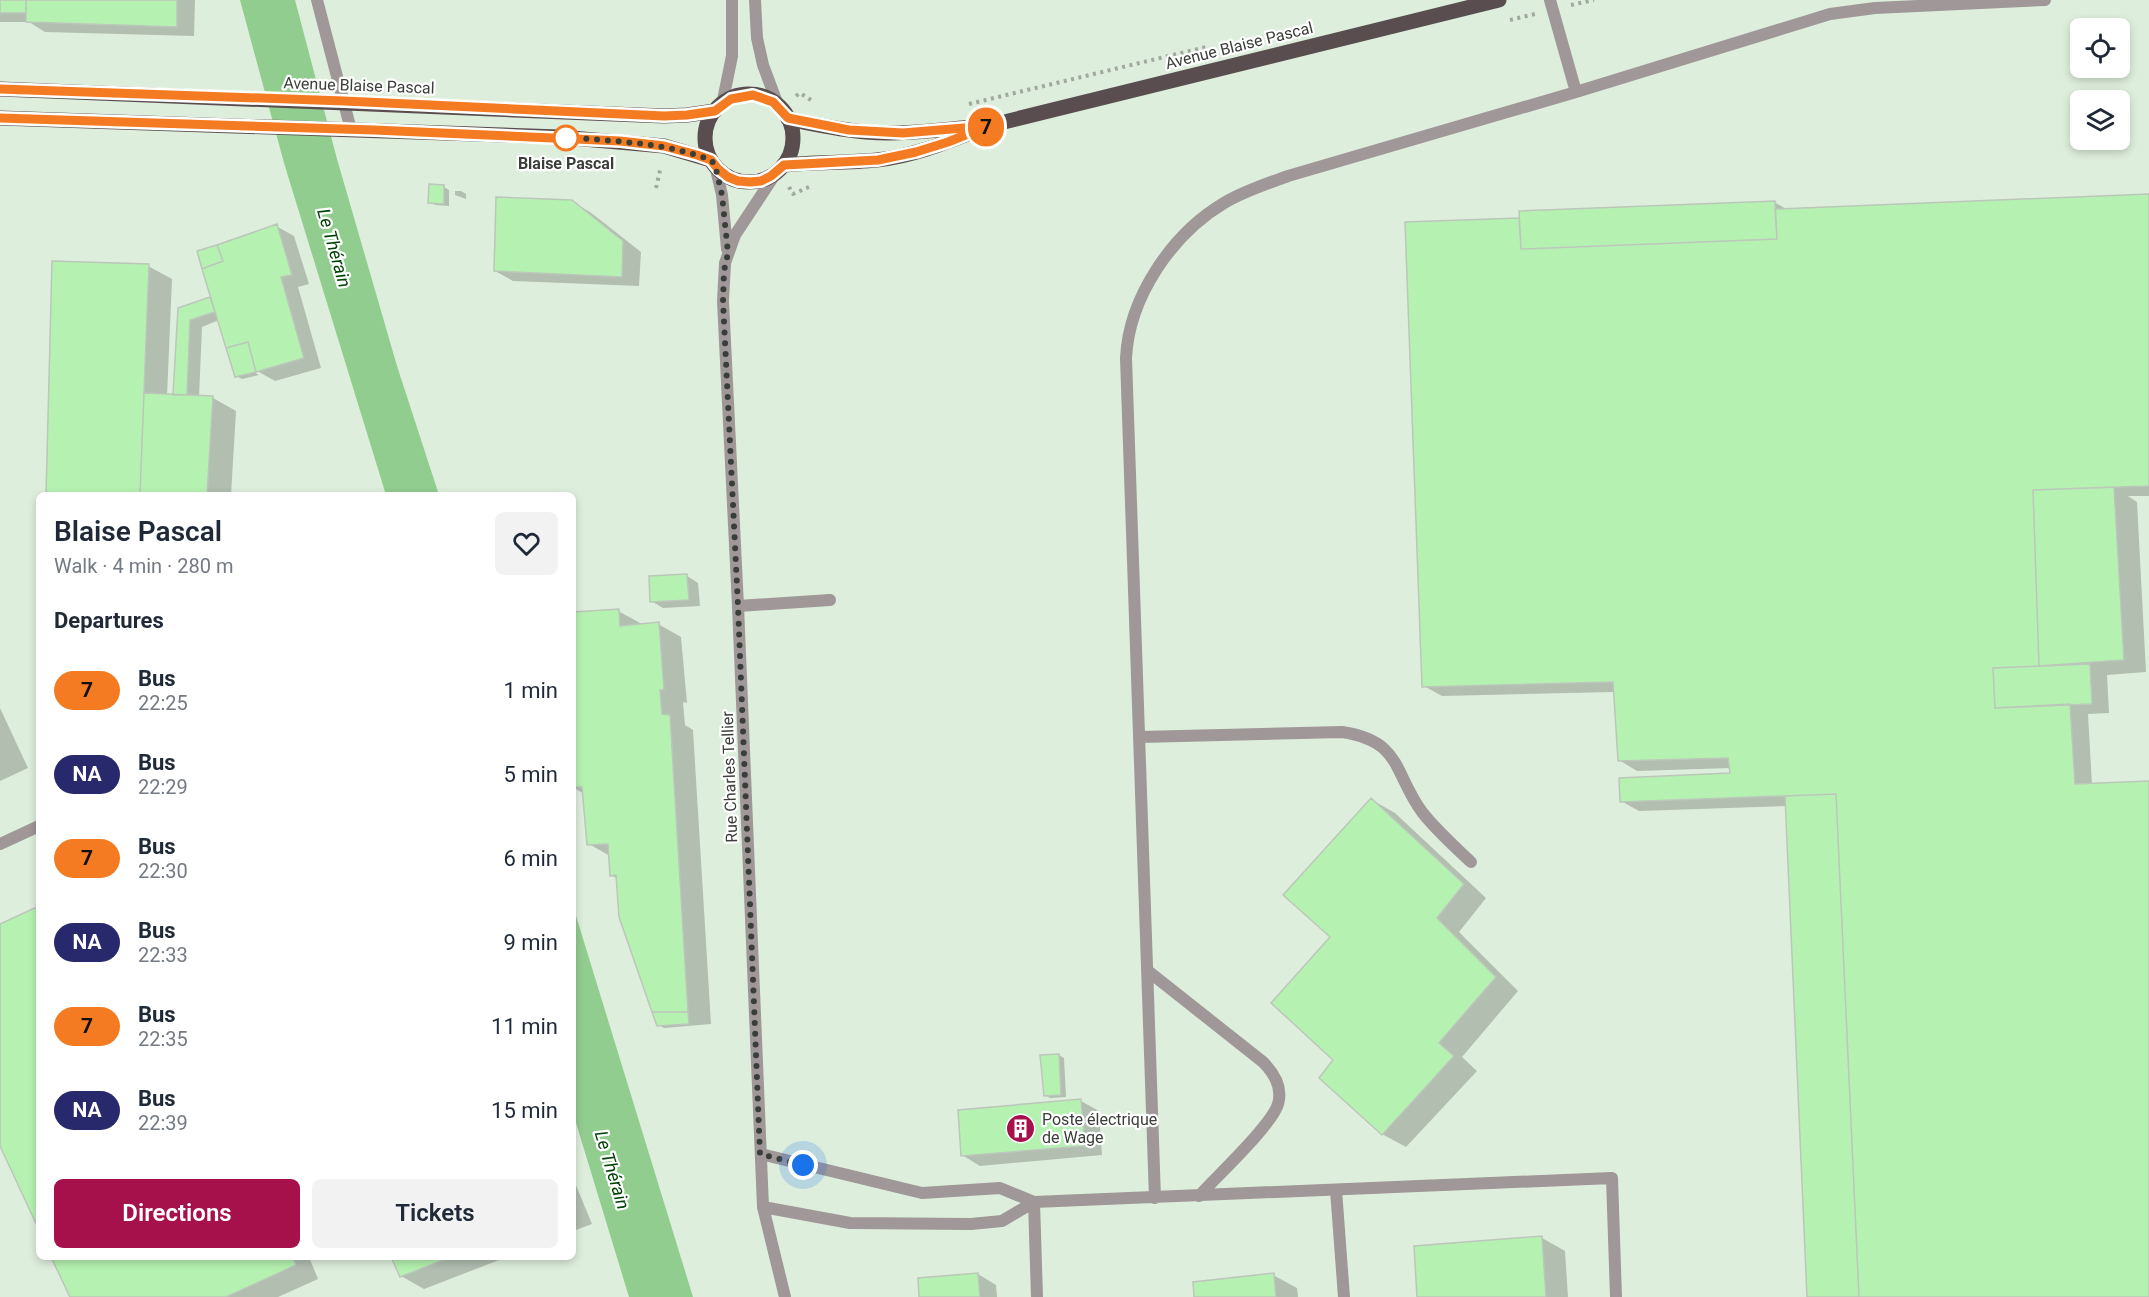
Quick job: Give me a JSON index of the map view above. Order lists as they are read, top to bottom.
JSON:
{
  "streets": {
    "main road": ["Avenue Blaise Pascal"],
    "street": ["Rue Charles Tellier"]
  },
  "crossings": [
    ["Avenue Blaise Pascal", "Rue Charles Tellier"]
  ],
  "water": ["Le Thérain"],
  "places": {
    "other": ["Blaise Pascal"],
    "building": ["Poste électrique de Wage"]
  },
  "lines": ["bus line 7"],
  "page": {
    "on_map": "7",
    "heading": [
      ["Blaise Pascal", "Walk · 4 min · 280 m"],
      "Departures"
    ],
    "list": [
      {
        "mark": "7",
        "name": "Bus",
        "note": "22:25",
        "value": "1 min"
      },
      {
        "mark": "NA",
        "name": "Bus",
        "note": "22:29",
        "value": "5 min"
      },
      {
        "mark": "7",
        "name": "Bus",
        "note": "22:30",
        "value": "6 min"
      },
      {
        "mark": "NA",
        "name": "Bus",
        "note": "22:33",
        "value": "9 min"
      },
      {
        "mark": "7",
        "name": "Bus",
        "note": "22:35",
        "value": "11 min"
      },
      {
        "mark": "NA",
        "name": "Bus",
        "note": "22:39",
        "value": "15 min"
      }
    ],
    "buttons": ["Directions", "Tickets"]
  }
}
